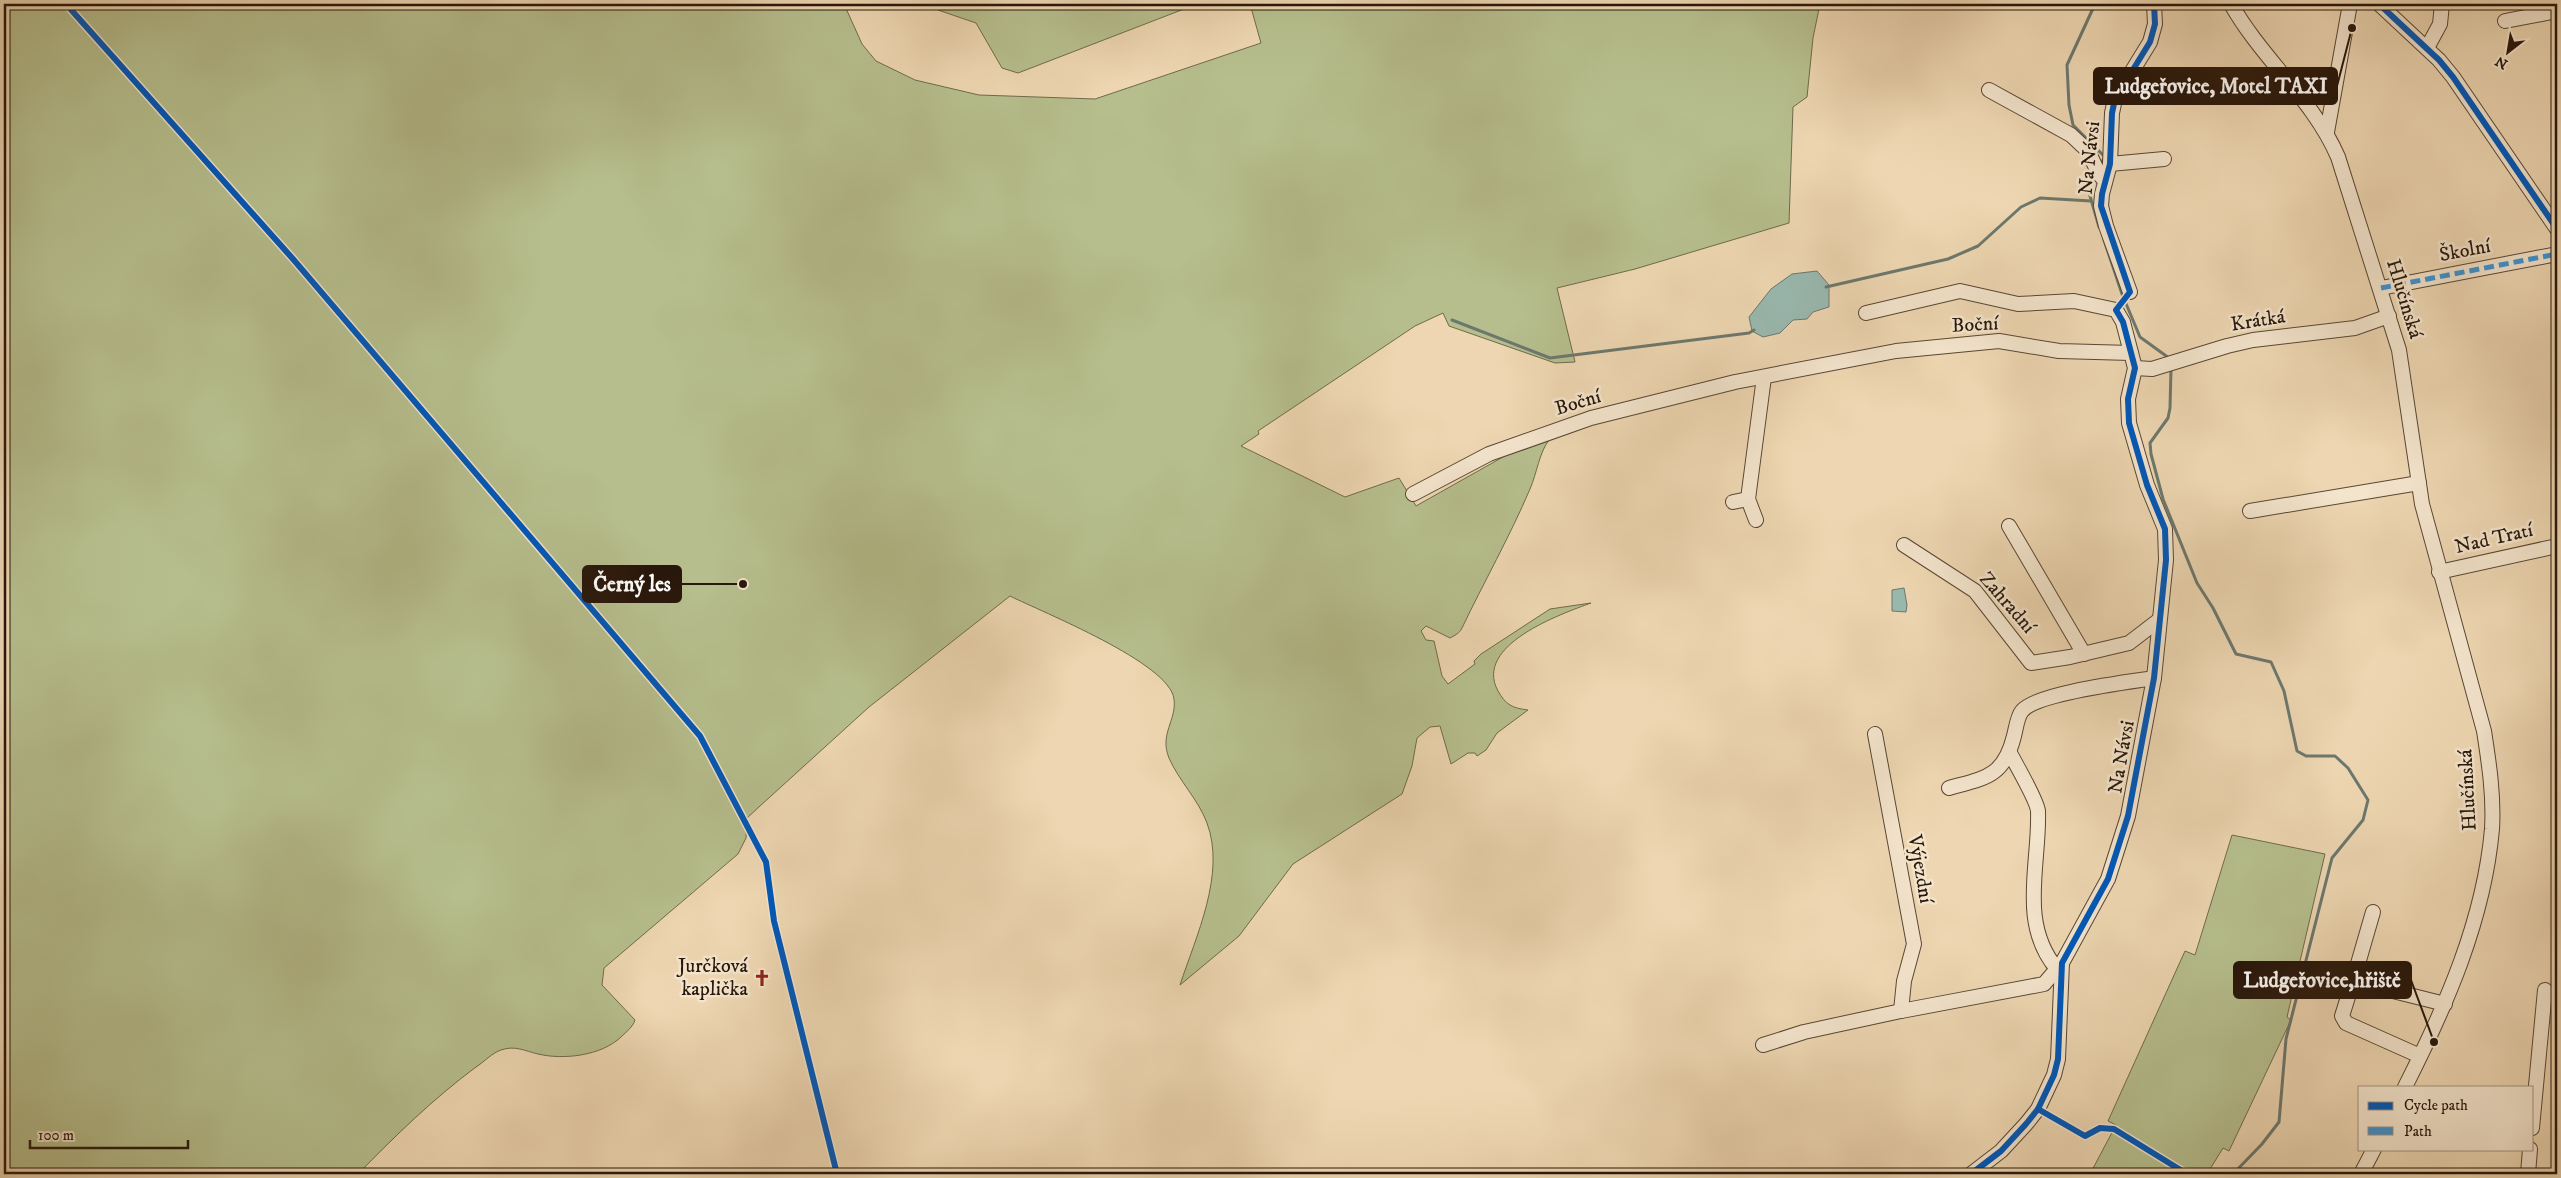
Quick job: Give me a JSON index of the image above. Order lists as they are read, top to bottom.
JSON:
{
  "streets": {
    "street": [
      "Na Návsi",
      "Školní",
      "Hlučínská",
      "Krátká",
      "Boční",
      "Nad Tratí",
      "Zahradní",
      "Výjezdní"
    ]
  },
  "crossings": [
    ["Na Návsi", "Krátká"],
    ["Na Návsi", "Boční"],
    ["Na Návsi", "Zahradní"],
    ["Školní", "Hlučínská"],
    ["Hlučínská", "Krátká"],
    ["Hlučínská", "Nad Tratí"]
  ],
  "places": {
    "other": ["Ludgeřovice, Motel TAXI", "Černý les", "Ludgeřovice,hřiště"],
    "church": ["Jurčková kaplička"]
  },
  "legend": ["Cycle path", "Path"],
  "scale_bar": "100 m",
  "north": "bottom left"
}
